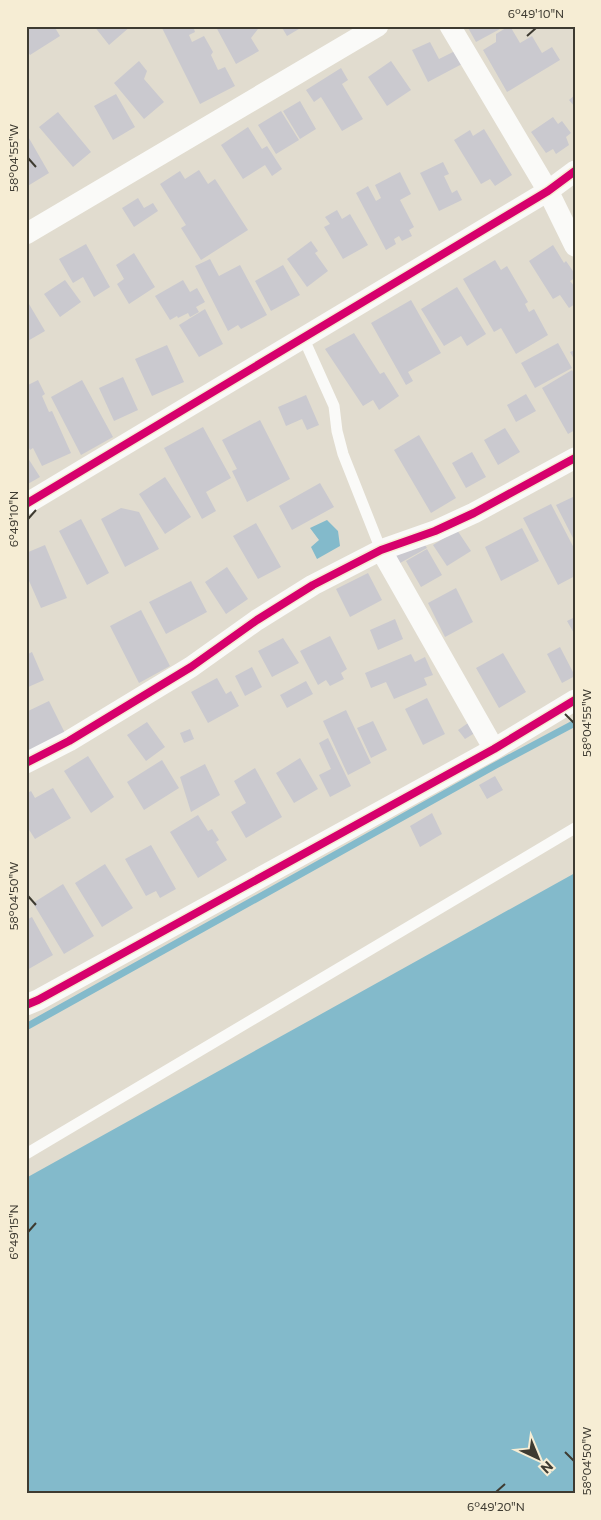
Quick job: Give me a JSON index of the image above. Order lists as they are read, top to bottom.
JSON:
{
  "north": "bottom right",
  "coordinates": [
    "6°49'10\"N",
    "58°04'55\"W",
    "58°04'50\"W",
    "6°49'15\"N",
    "6°49'20\"N"
  ]
}
